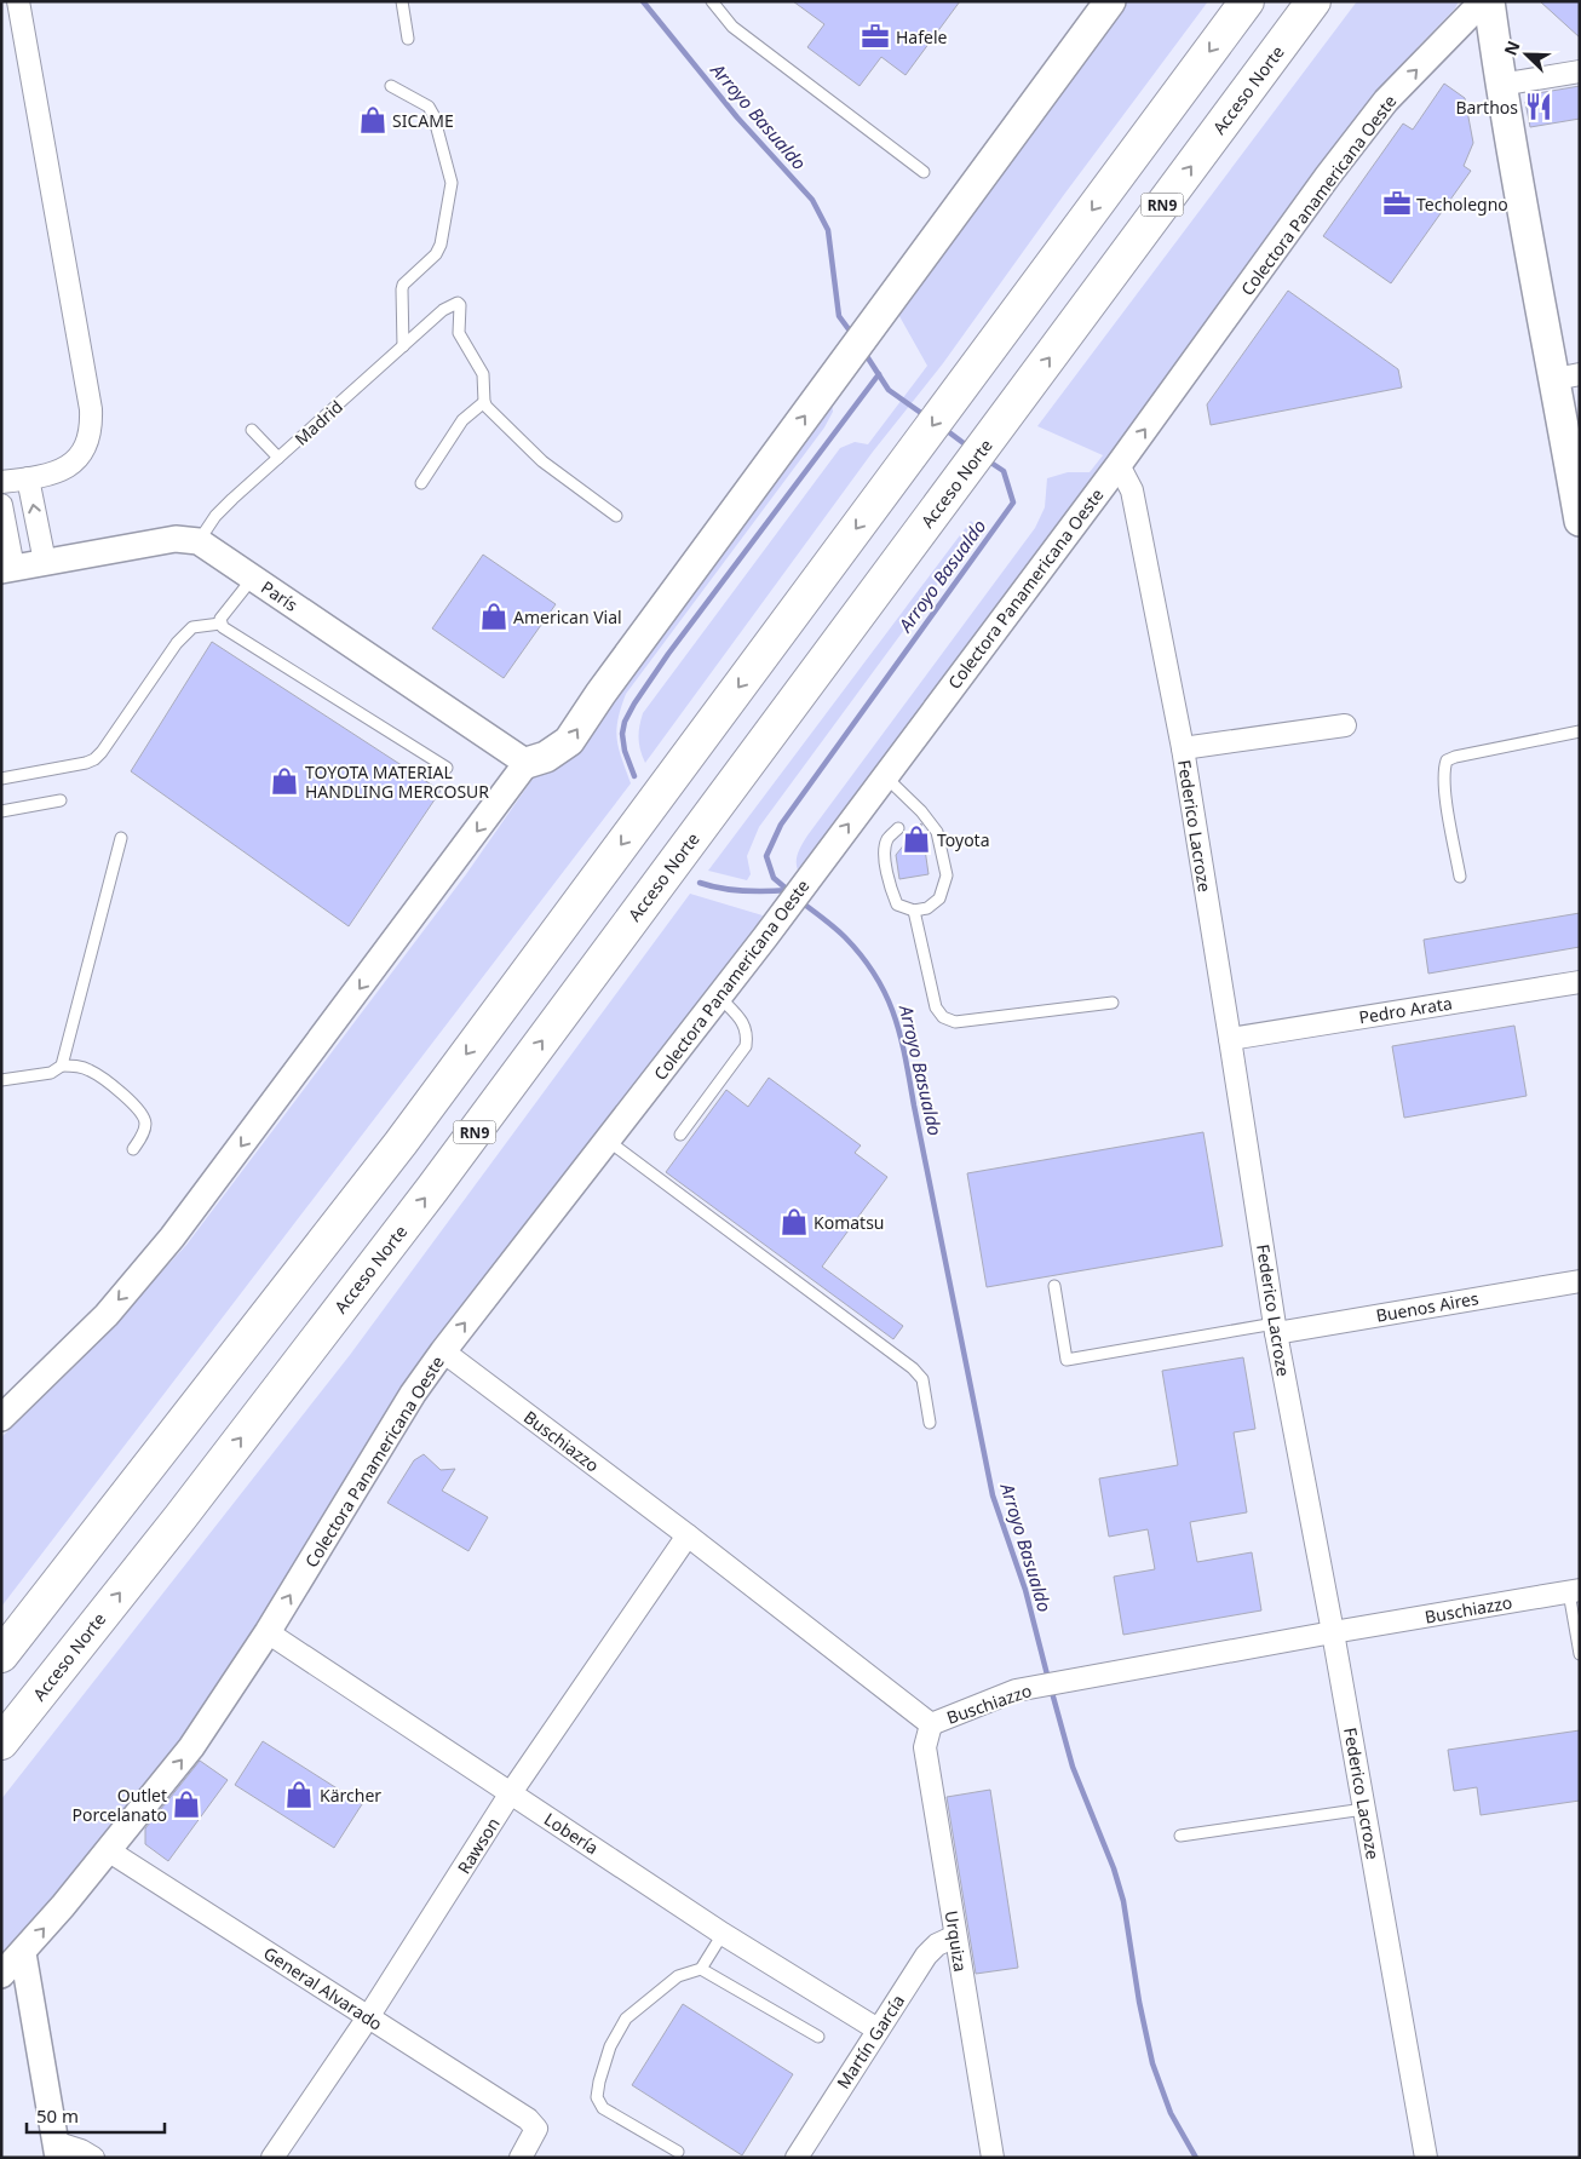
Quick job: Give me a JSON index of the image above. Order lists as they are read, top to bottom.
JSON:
{
  "streets": {
    "highway": ["Acceso Norte", "RN9"],
    "street": [
      "Colectora Panamericana Oeste",
      "París",
      "Federico Lacroze",
      "Pedro Arata",
      "Buenos Aires",
      "Buschiazzo",
      "Lobería",
      "Rawson",
      "Urquiza",
      "General Alvarado",
      "Martín García"
    ],
    "lane": ["Madrid"]
  },
  "crossings": [
    ["Colectora Panamericana Oeste", "Federico Lacroze"],
    ["Colectora Panamericana Oeste", "Buschiazzo"],
    ["Colectora Panamericana Oeste", "Lobería"],
    ["Colectora Panamericana Oeste", "General Alvarado"],
    ["Madrid", "París"],
    ["Federico Lacroze", "Pedro Arata"],
    ["Federico Lacroze", "Buenos Aires"],
    ["Federico Lacroze", "Buschiazzo"],
    ["Buschiazzo", "Rawson"],
    ["Buschiazzo", "Urquiza"],
    ["Lobería", "Rawson"],
    ["Lobería", "Martín García"],
    ["Rawson", "General Alvarado"],
    ["Urquiza", "Martín García"]
  ],
  "one_way": ["Colectora Panamericana Oeste"],
  "water": ["Arroyo Basualdo"],
  "places": {
    "office": ["Hafele", "Techolegno"],
    "restaurant": ["Barthos"],
    "shop": [
      "SICAME",
      "American Vial",
      "TOYOTA MATERIAL HANDLING MERCOSUR",
      "Toyota",
      "Komatsu",
      "Kärcher",
      "Outlet Porcelanato"
    ]
  },
  "scale_bar": "50 m",
  "north": "top left"
}
